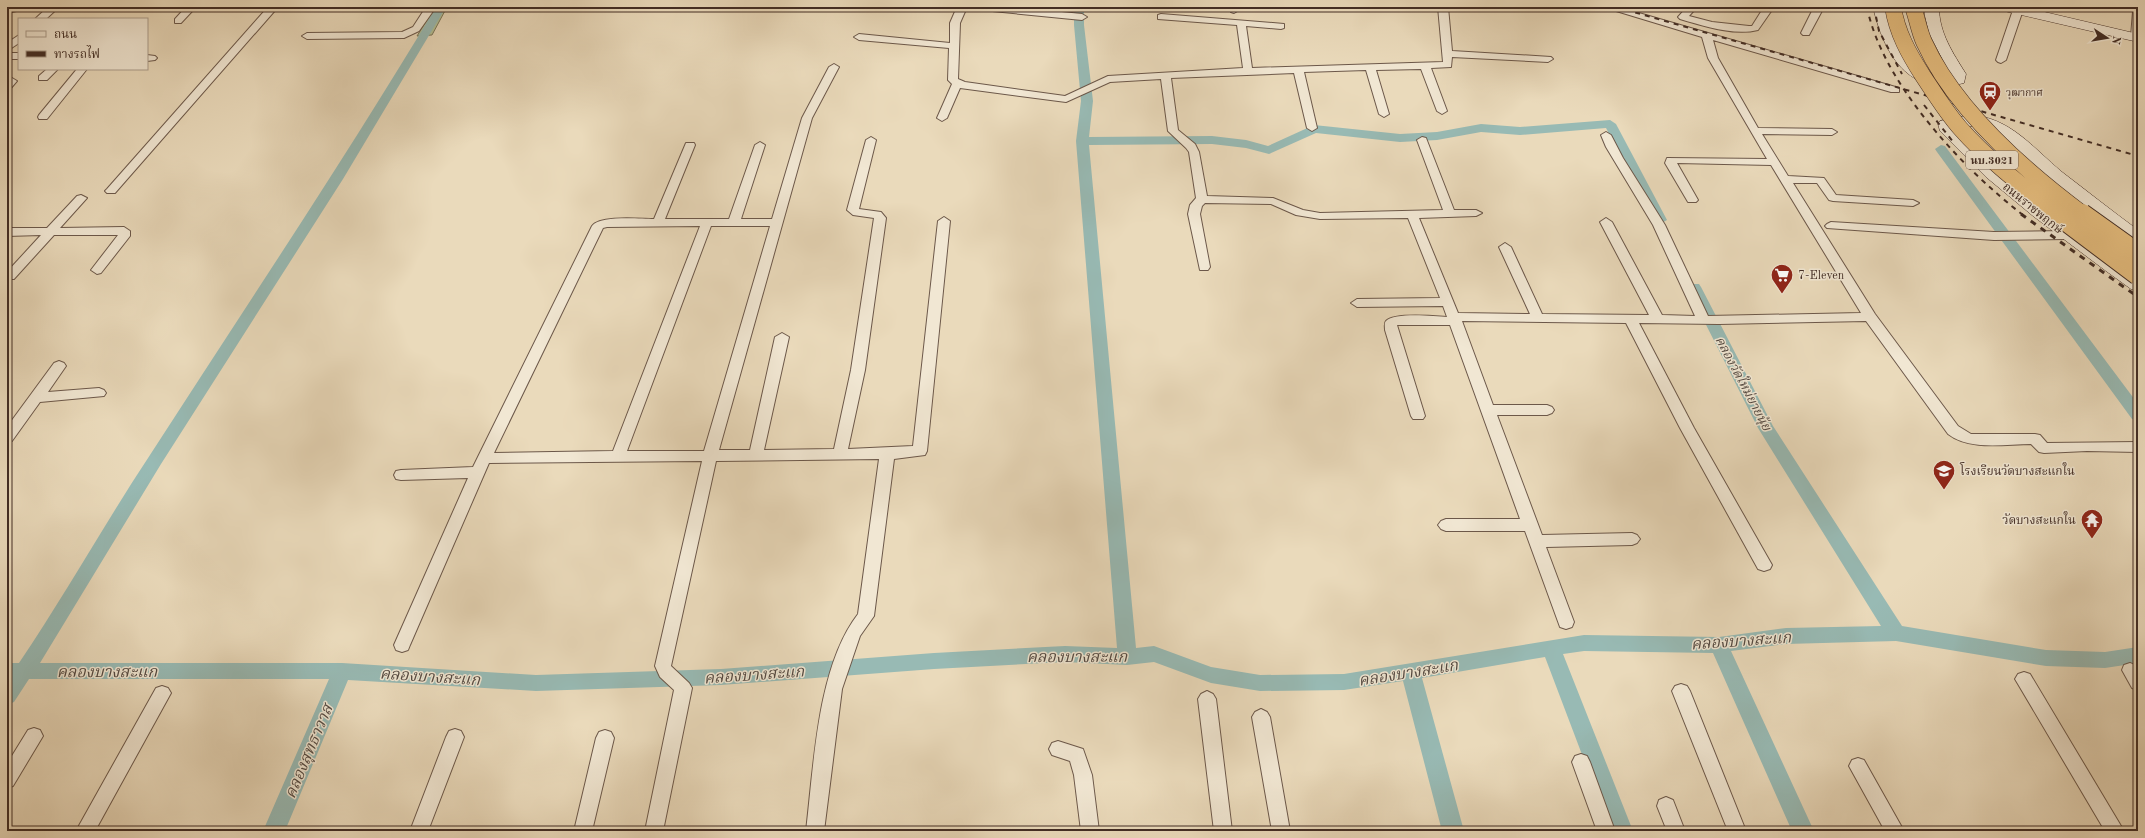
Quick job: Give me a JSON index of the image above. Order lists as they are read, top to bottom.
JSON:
{
  "streets": {
    "main road": ["นบ.3021", "ถนนราชพฤกษ์"]
  },
  "water": ["คลองวัดใหม่ยายนุ้ย", "คลองบางสะแก", "คลองสุทธาวาส"],
  "places": {
    "station": ["วุฒากาศ"],
    "supermarket": ["7-Eleven"],
    "school or university": ["โรงเรียนวัดบางสะแกใน"],
    "temple": ["วัดบางสะแกใน"]
  },
  "legend": ["ถนน", "ทางรถไฟ"],
  "north": "right"
}
